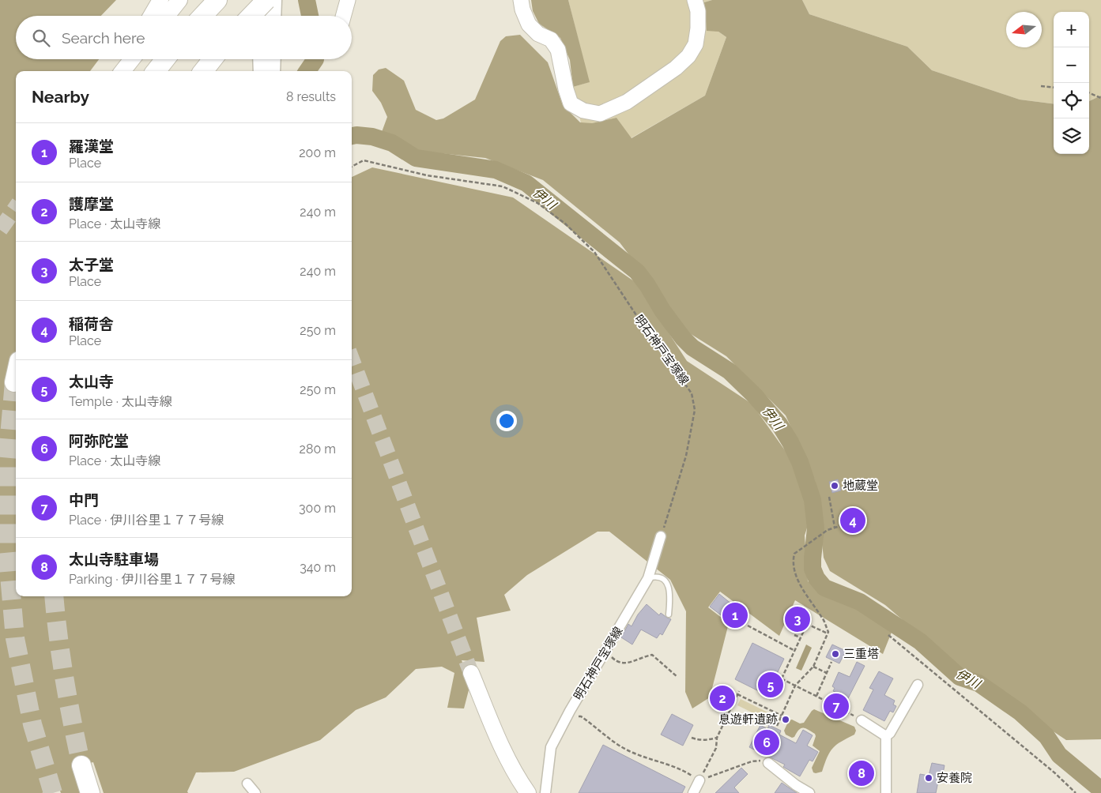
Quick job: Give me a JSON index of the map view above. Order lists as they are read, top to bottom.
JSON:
{
  "streets": {
    "street": ["明石神戸宝塚線"]
  },
  "water": ["伊川"],
  "places": [
    "地蔵堂",
    "三重塔",
    "息遊軒遺跡",
    "安養院"
  ],
  "north": "left",
  "page": {
    "map_buttons": ["+", "−"],
    "search": "Search here",
    "heading": ["Nearby", "8 results"],
    "list": [
      {
        "mark": "1",
        "name": "羅漢堂",
        "note": "Place",
        "value": "200 m"
      },
      {
        "mark": "2",
        "name": "護摩堂",
        "note": "Place · 太山寺線",
        "value": "240 m"
      },
      {
        "mark": "3",
        "name": "太子堂",
        "note": "Place",
        "value": "240 m"
      },
      {
        "mark": "4",
        "name": "稲荷舎",
        "note": "Place",
        "value": "250 m"
      },
      {
        "mark": "5",
        "name": "太山寺",
        "note": "Temple · 太山寺線",
        "value": "250 m"
      },
      {
        "mark": "6",
        "name": "阿弥陀堂",
        "note": "Place · 太山寺線",
        "value": "280 m"
      },
      {
        "mark": "7",
        "name": "中門",
        "note": "Place · 伊川谷里１７７号線",
        "value": "300 m"
      },
      {
        "mark": "8",
        "name": "太山寺駐車場",
        "note": "Parking · 伊川谷里１７７号線",
        "value": "340 m"
      }
    ],
    "pins": [
      "4",
      "1",
      "3",
      "5",
      "2",
      "7",
      "6",
      "8"
    ]
  }
}
